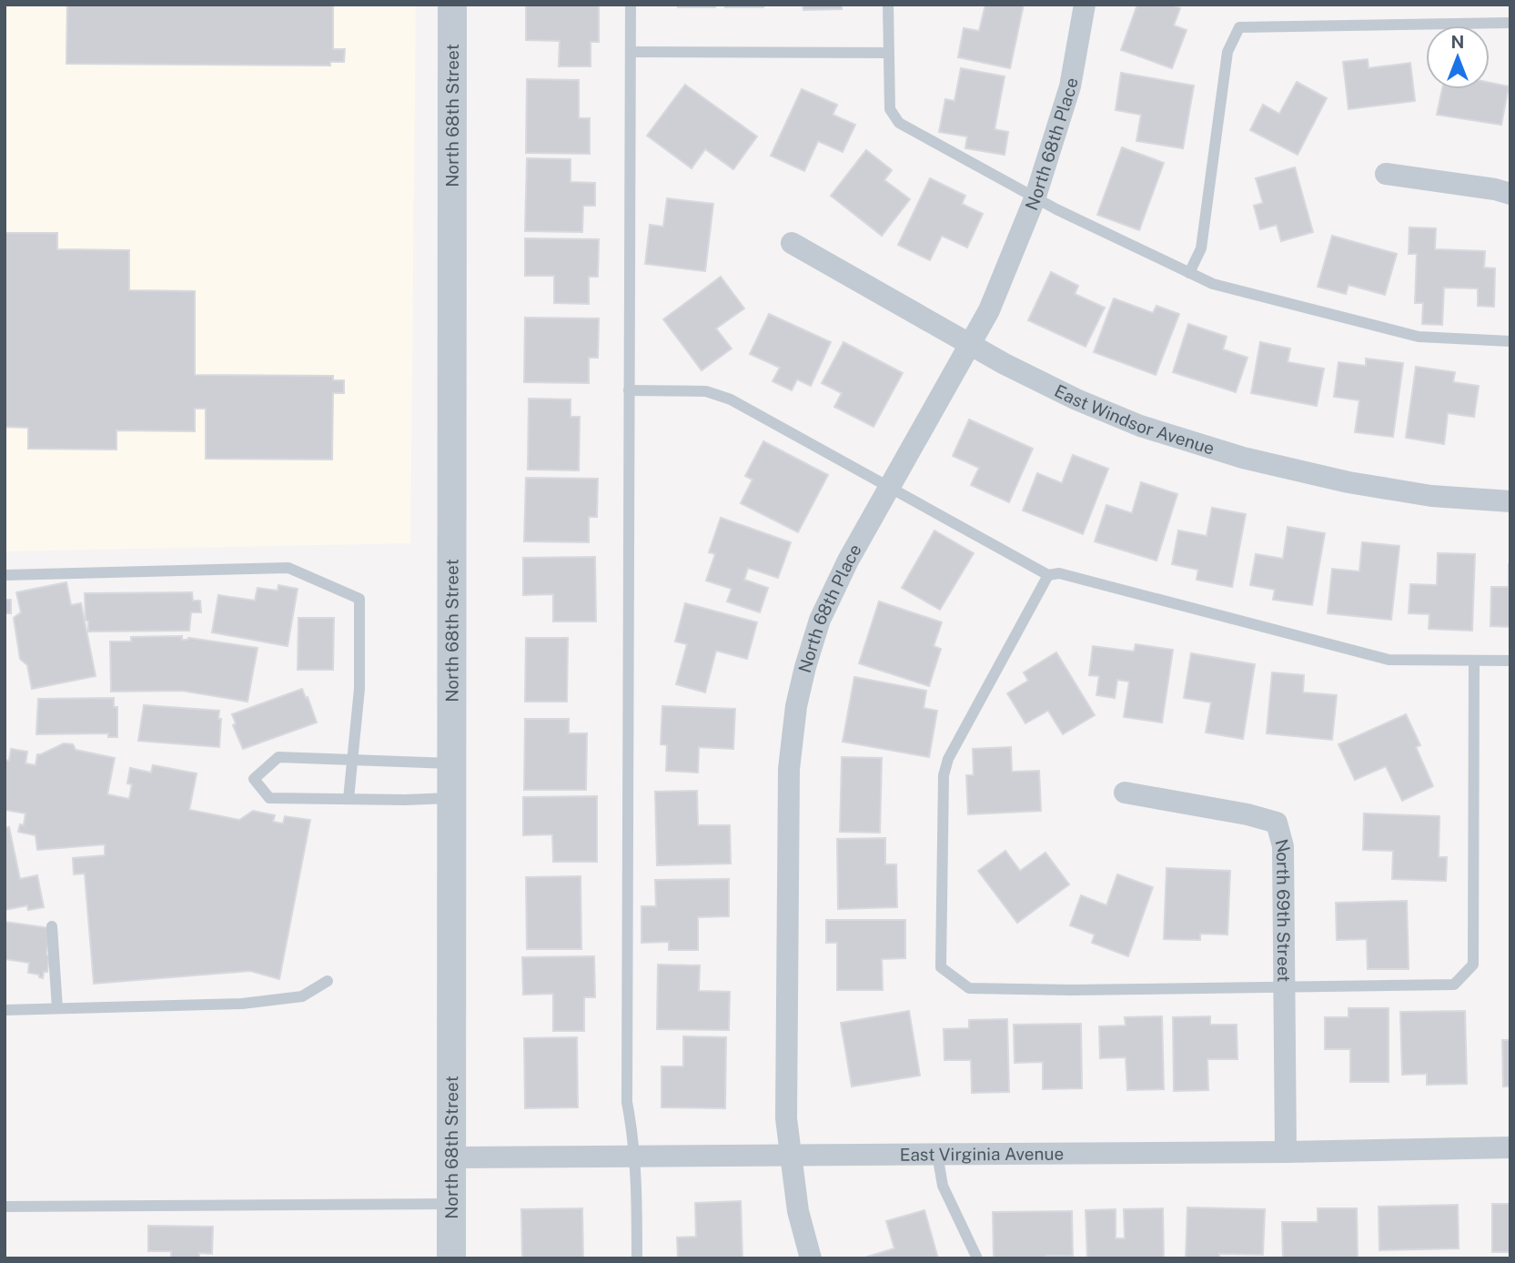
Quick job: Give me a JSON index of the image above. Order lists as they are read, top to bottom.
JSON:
{
  "streets": {
    "street": [
      "North 68th Street",
      "North 68th Place",
      "East Windsor Avenue",
      "North 69th Street",
      "East Virginia Avenue"
    ]
  },
  "crossings": [
    ["North 68th Street", "East Virginia Avenue"],
    ["North 68th Place", "East Windsor Avenue"],
    ["North 68th Place", "East Virginia Avenue"],
    ["North 69th Street", "East Virginia Avenue"]
  ],
  "north": "top"
}
